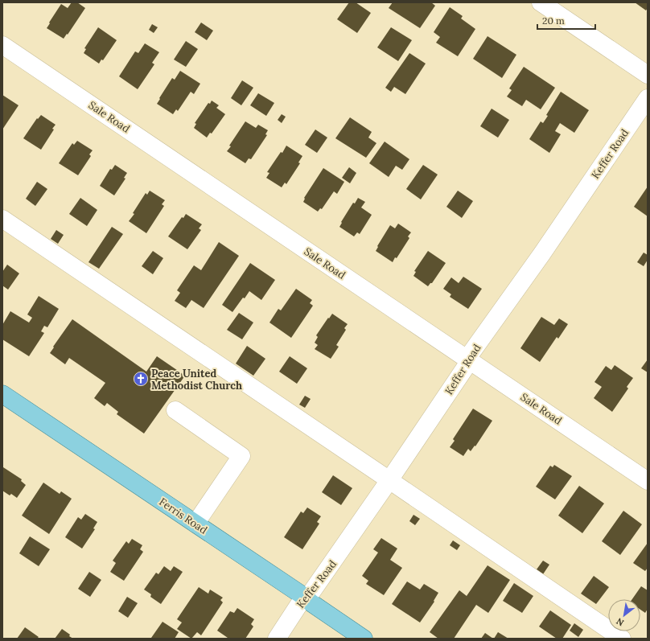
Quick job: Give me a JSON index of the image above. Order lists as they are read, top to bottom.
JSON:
{
  "streets": {
    "main road": ["Ferris Road"],
    "street": ["Sale Road", "Keffer Road"]
  },
  "crossings": [
    ["Sale Road", "Keffer Road"],
    ["Keffer Road", "Ferris Road"]
  ],
  "places": {
    "church": ["Peace United Methodist Church"]
  },
  "scale_bar": "20 m",
  "north": "bottom left"
}
